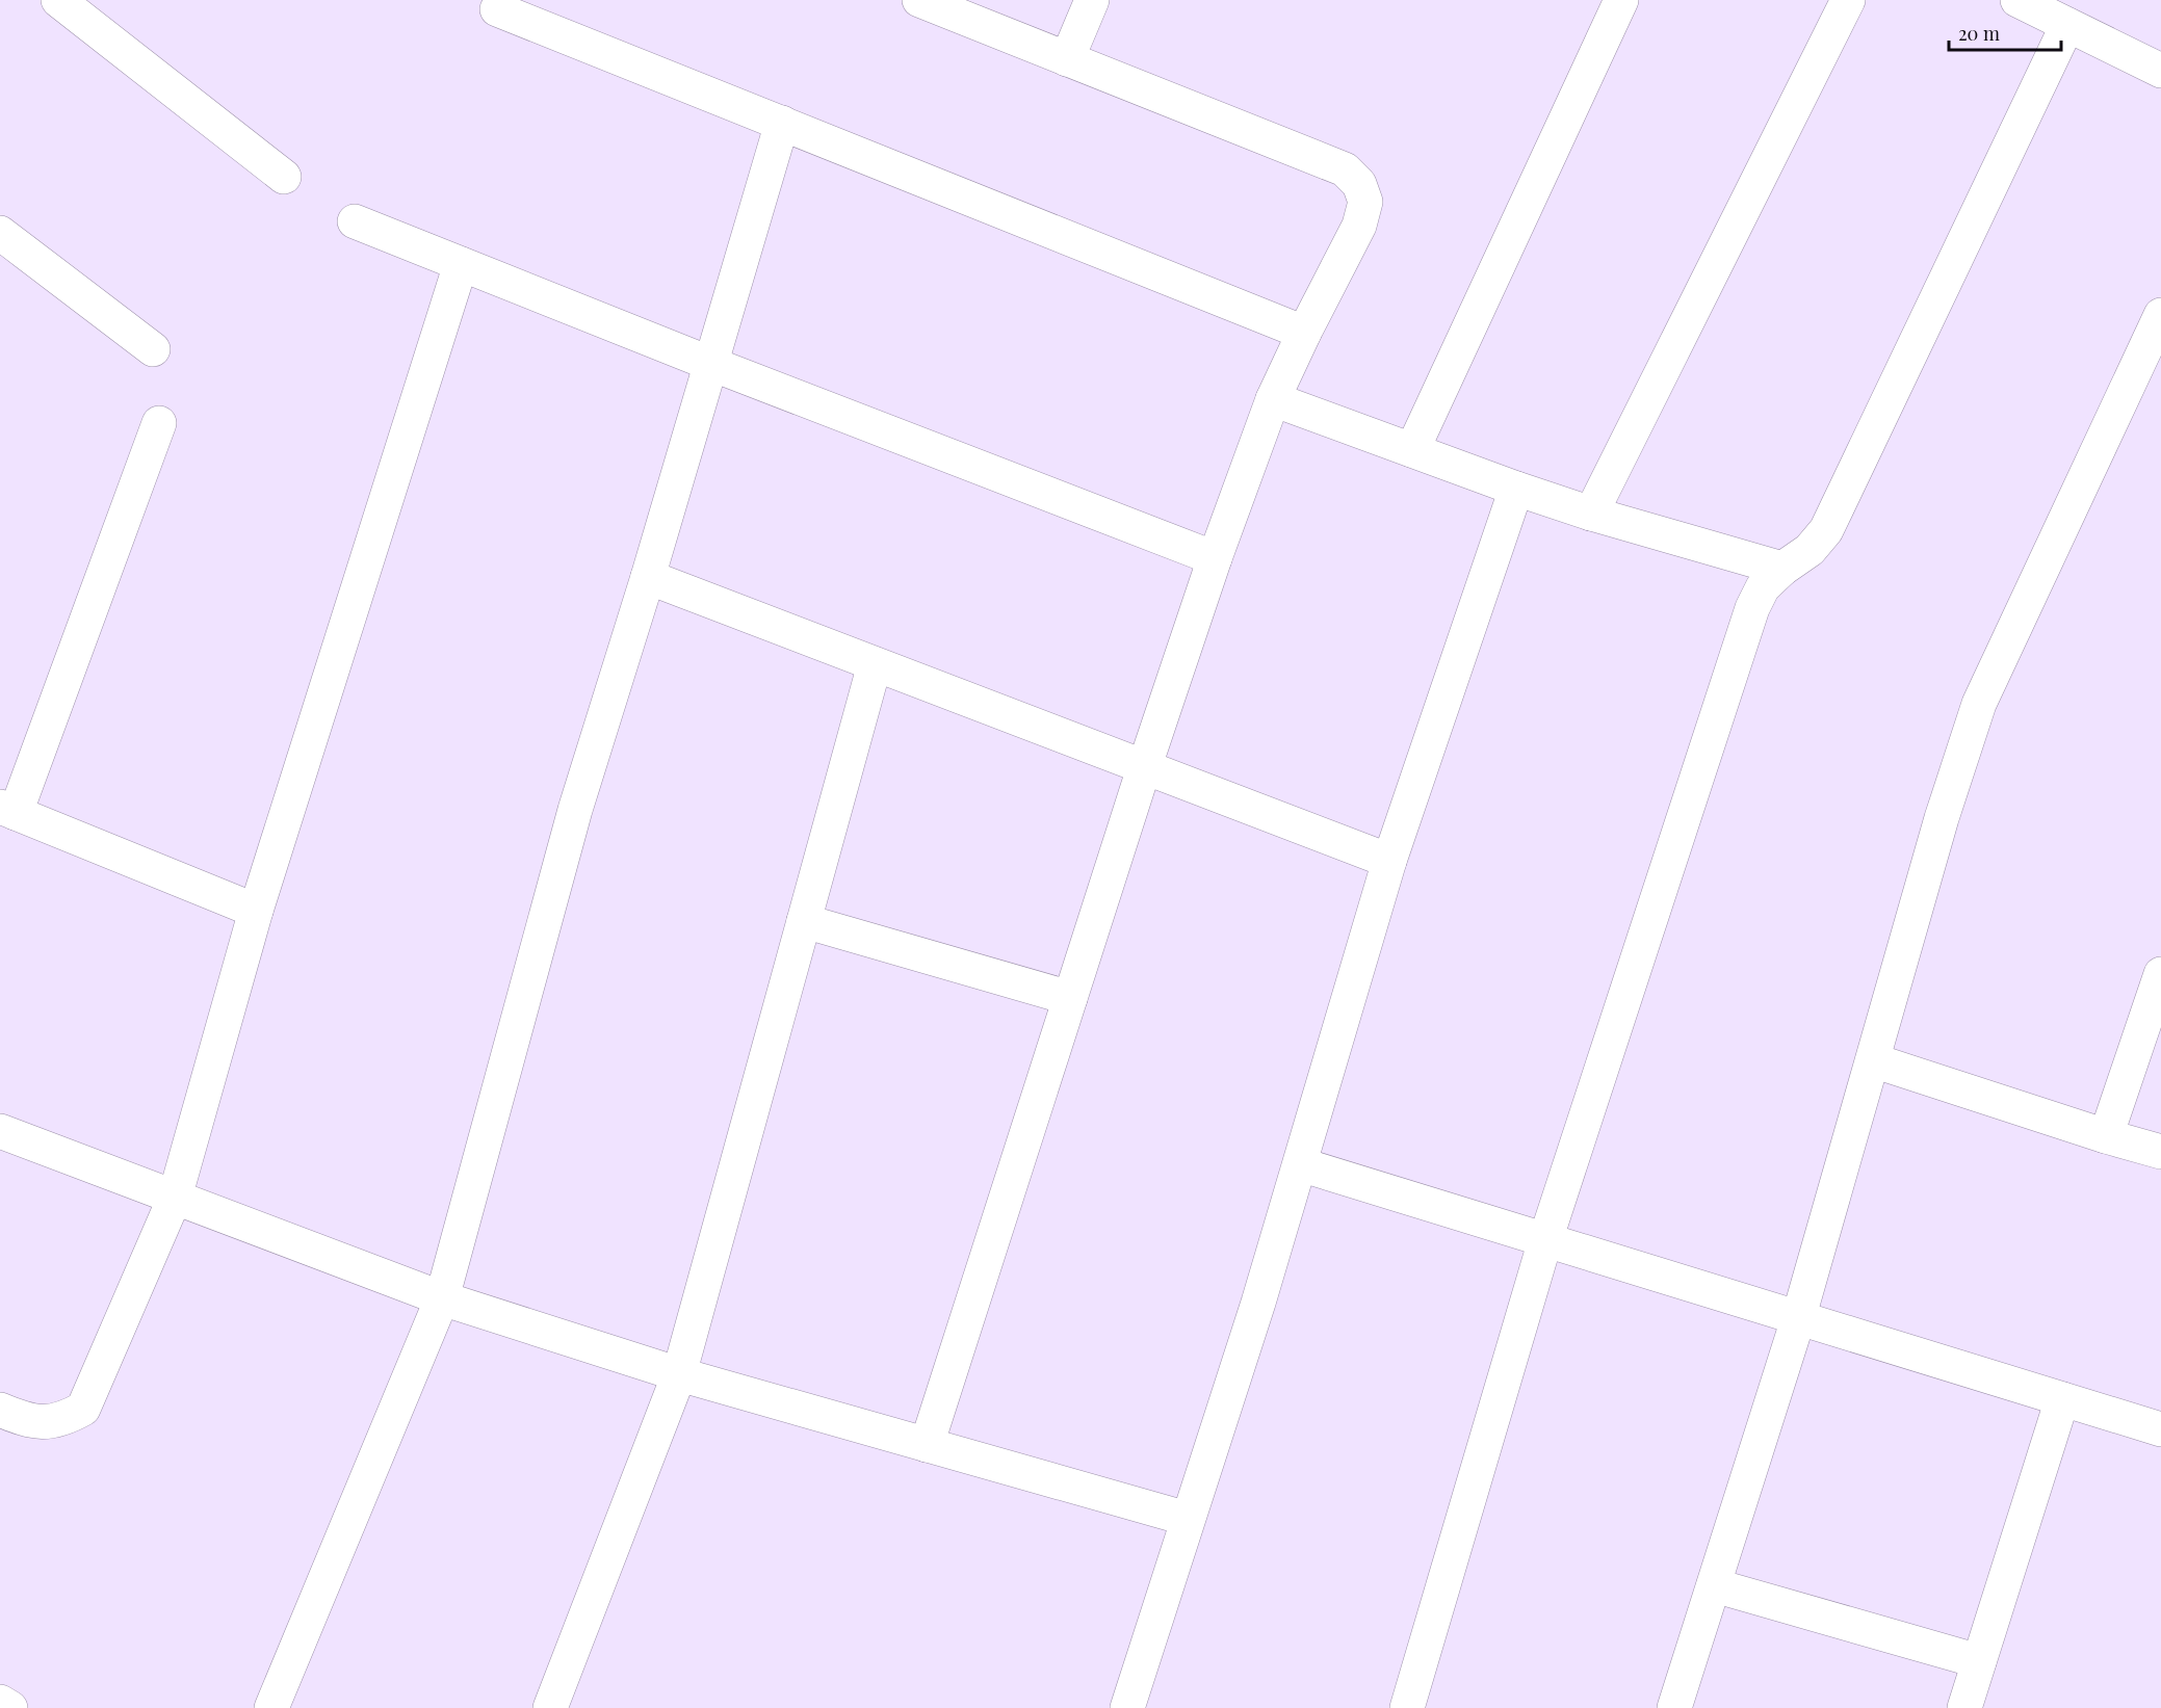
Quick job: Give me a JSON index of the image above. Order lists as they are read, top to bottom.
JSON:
{
  "scale_bar": "20 m"
}
